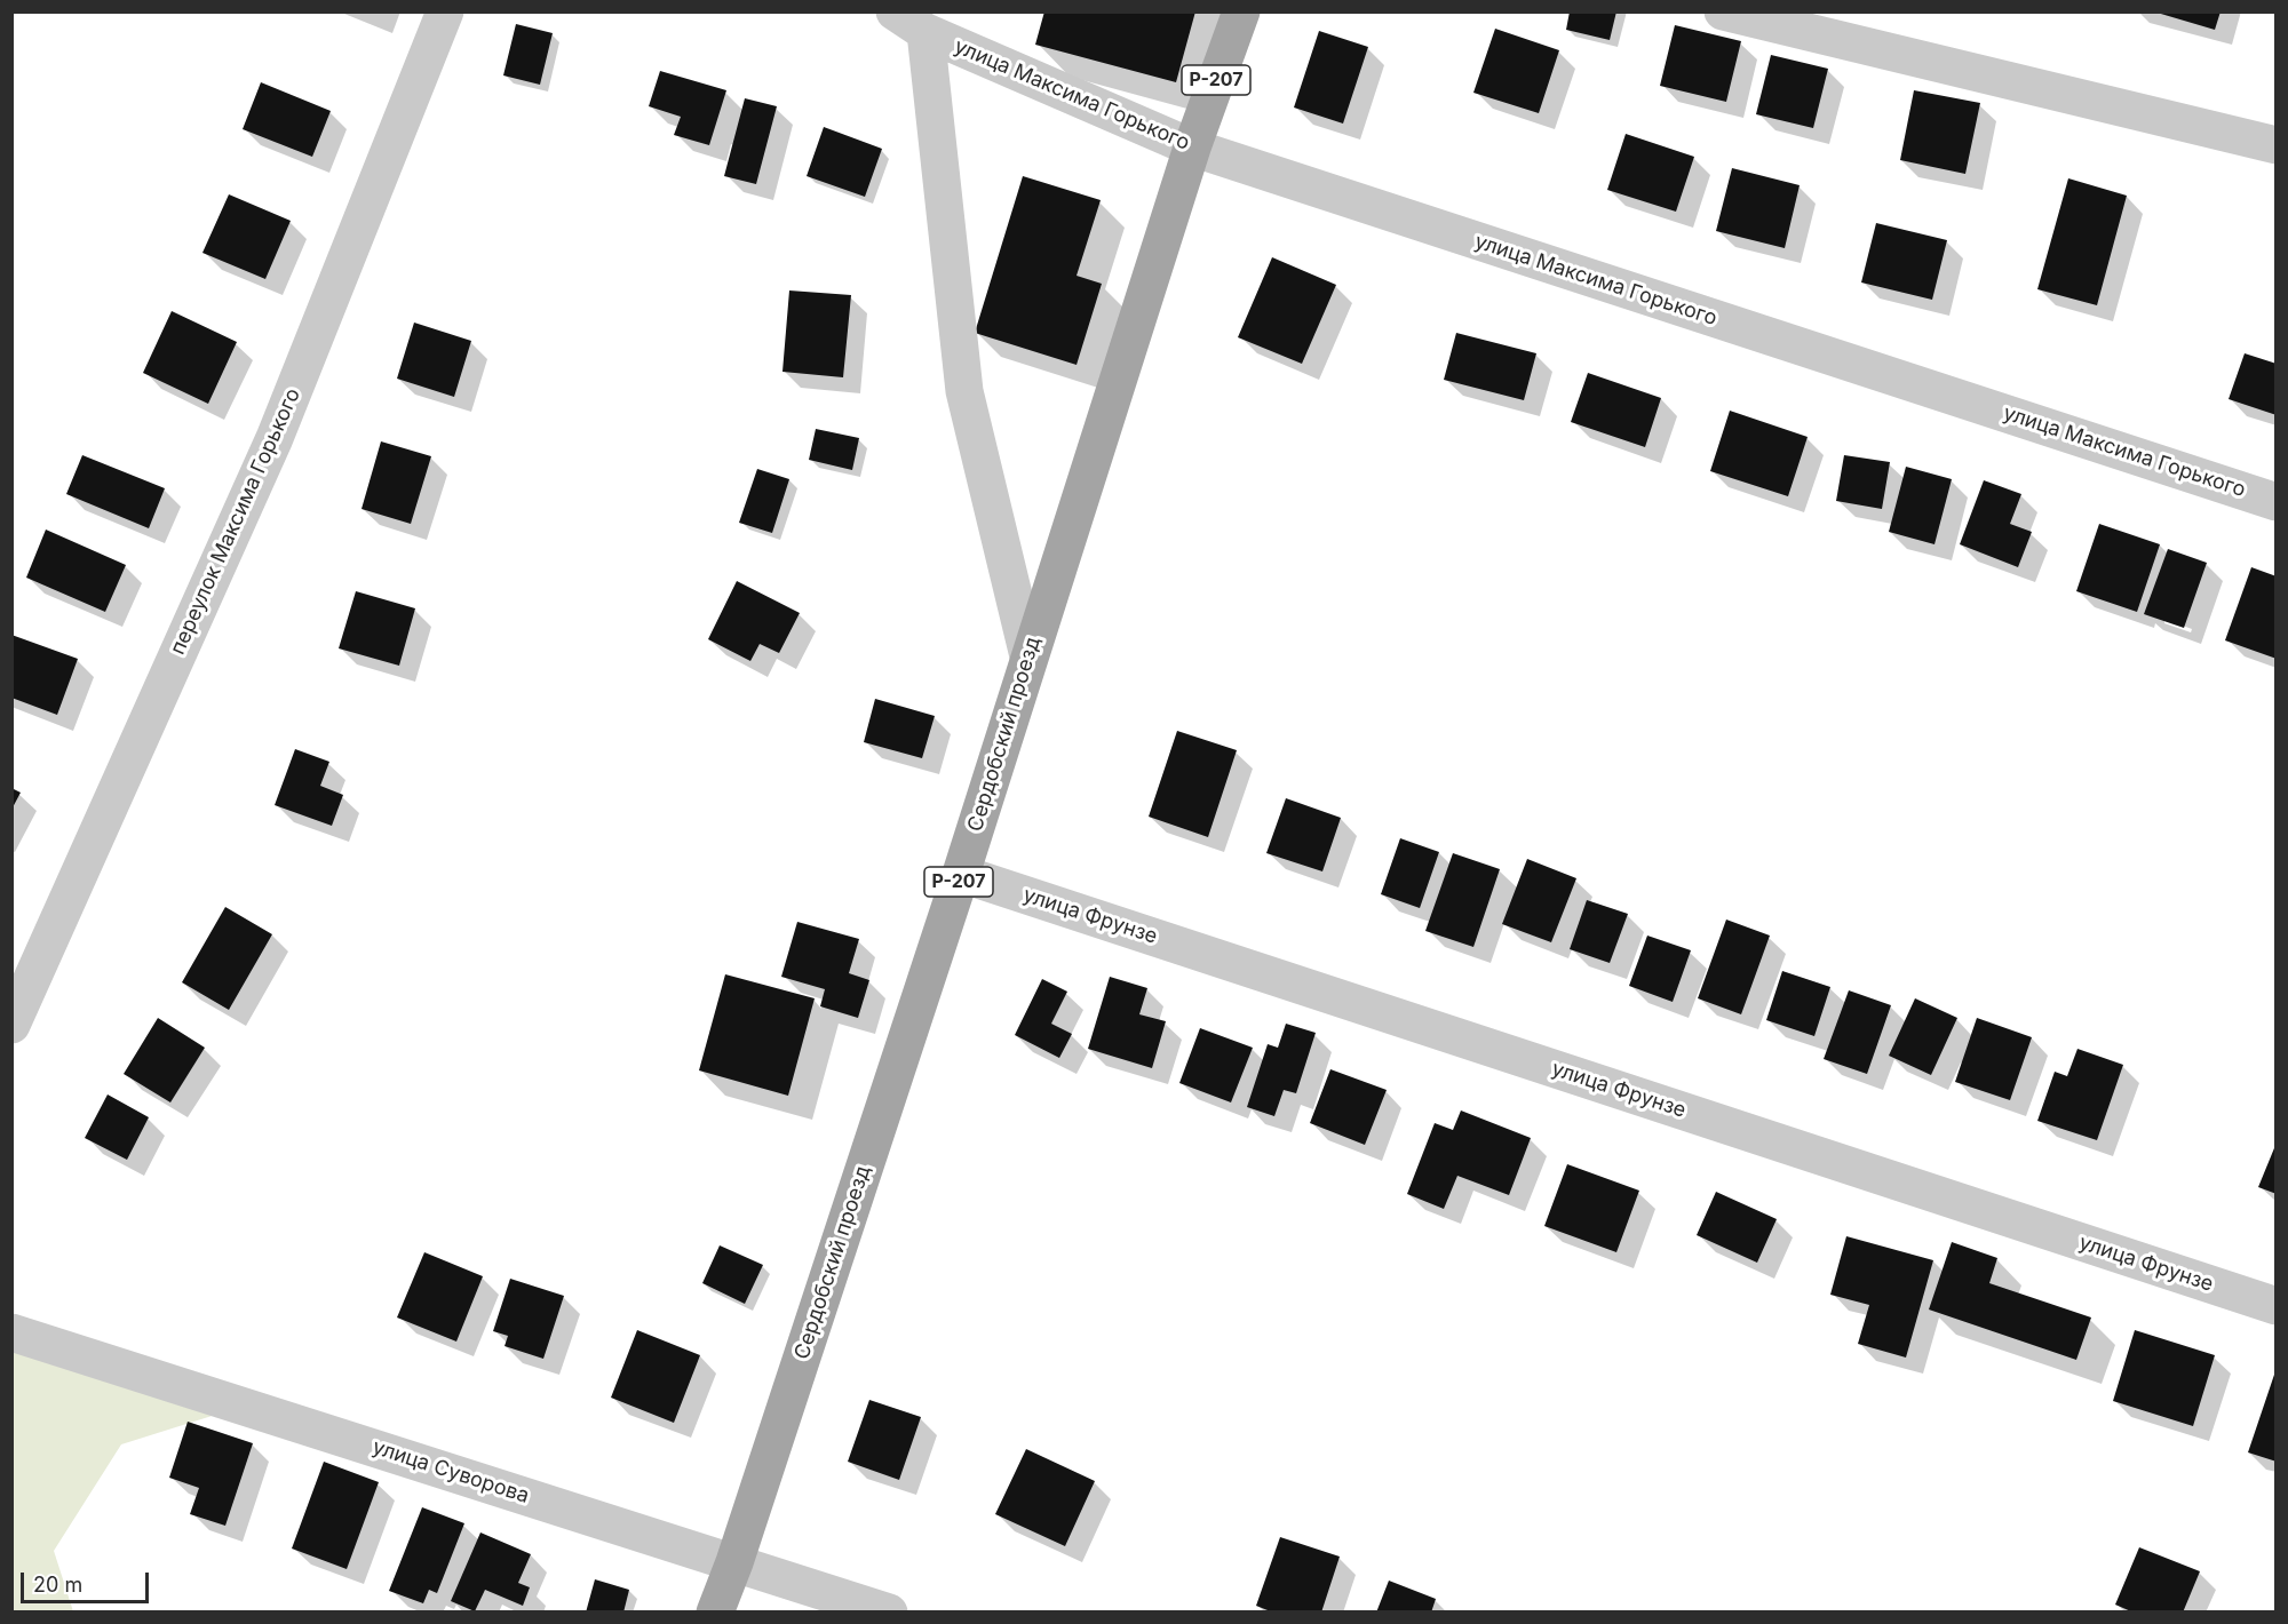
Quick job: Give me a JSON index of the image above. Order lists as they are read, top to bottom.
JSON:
{
  "streets": {
    "main road": ["Р-207", "Сердобский проезд"],
    "street": [
      "улица Максима Горького",
      "переулок Максима Горького",
      "улица Фрунзе",
      "улица Суворова"
    ]
  },
  "crossings": [
    ["улица Максима Горького", "Сердобский проезд"],
    ["Сердобский проезд", "улица Фрунзе"],
    ["Сердобский проезд", "улица Суворова"]
  ],
  "scale_bar": "20 m"
}
